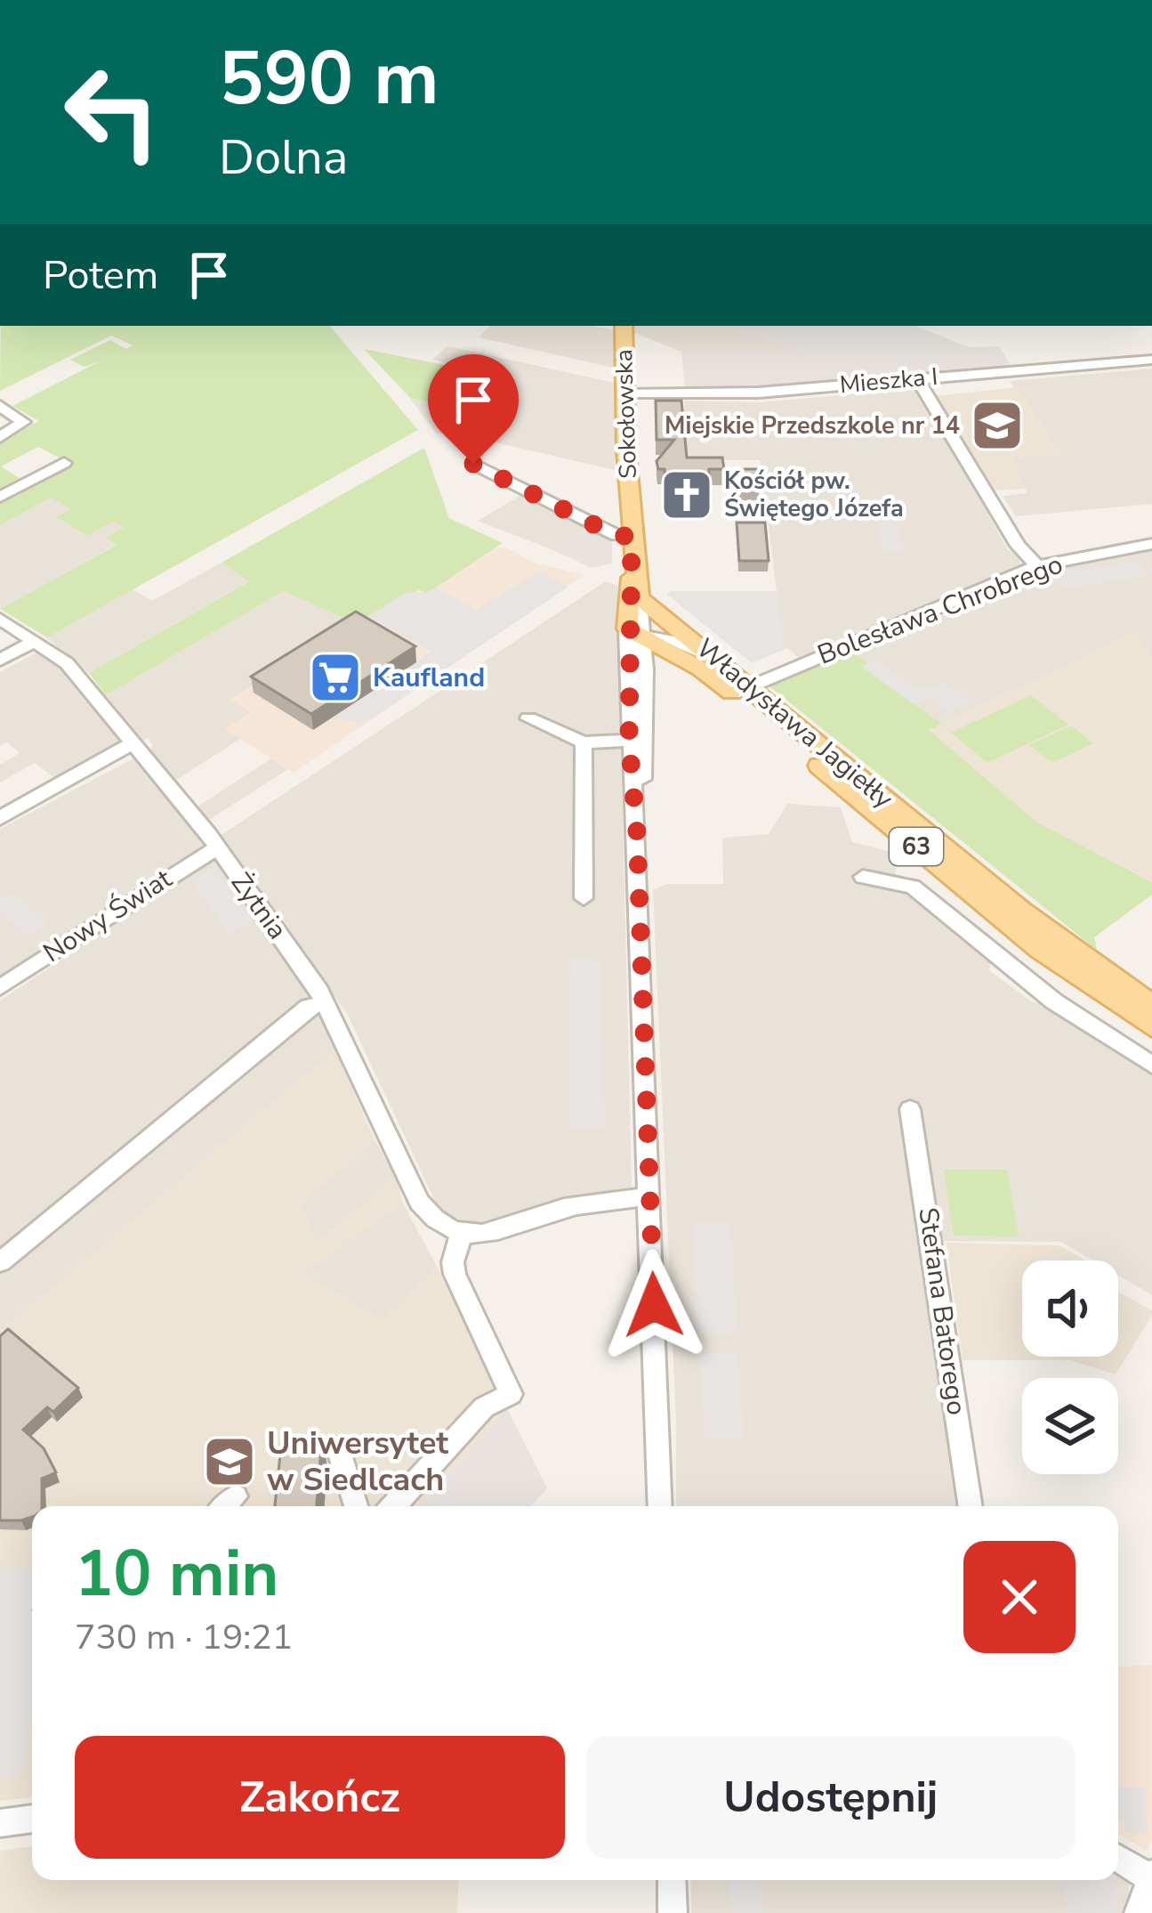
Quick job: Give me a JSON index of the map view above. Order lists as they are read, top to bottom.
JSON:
{
  "streets": {
    "main road": ["Sokołowska", "Władysława Jagiełły", "63"],
    "street": [
      "Mieszka I",
      "Bolesława Chrobrego",
      "Żytnia",
      "Nowy Świat",
      "Stefana Batorego"
    ]
  },
  "crossings": [
    ["Mieszka I", "Sokołowska"],
    ["Sokołowska", "Władysława Jagiełły"],
    ["Bolesława Chrobrego", "Władysława Jagiełły"],
    ["Żytnia", "Nowy Świat"]
  ],
  "places": {
    "school or university": ["Miejskie Przedszkole nr 14", "Uniwersytet w Siedlcach"],
    "church": ["Kościół pw. Świętego Józefa"],
    "supermarket": ["Kaufland"]
  },
  "page": {
    "turn": ["590 m", "Dolna"],
    "then": "Potem",
    "heading": ["10 min", "730 m · 19:21"],
    "buttons": ["Zakończ", "Udostępnij"]
  }
}
